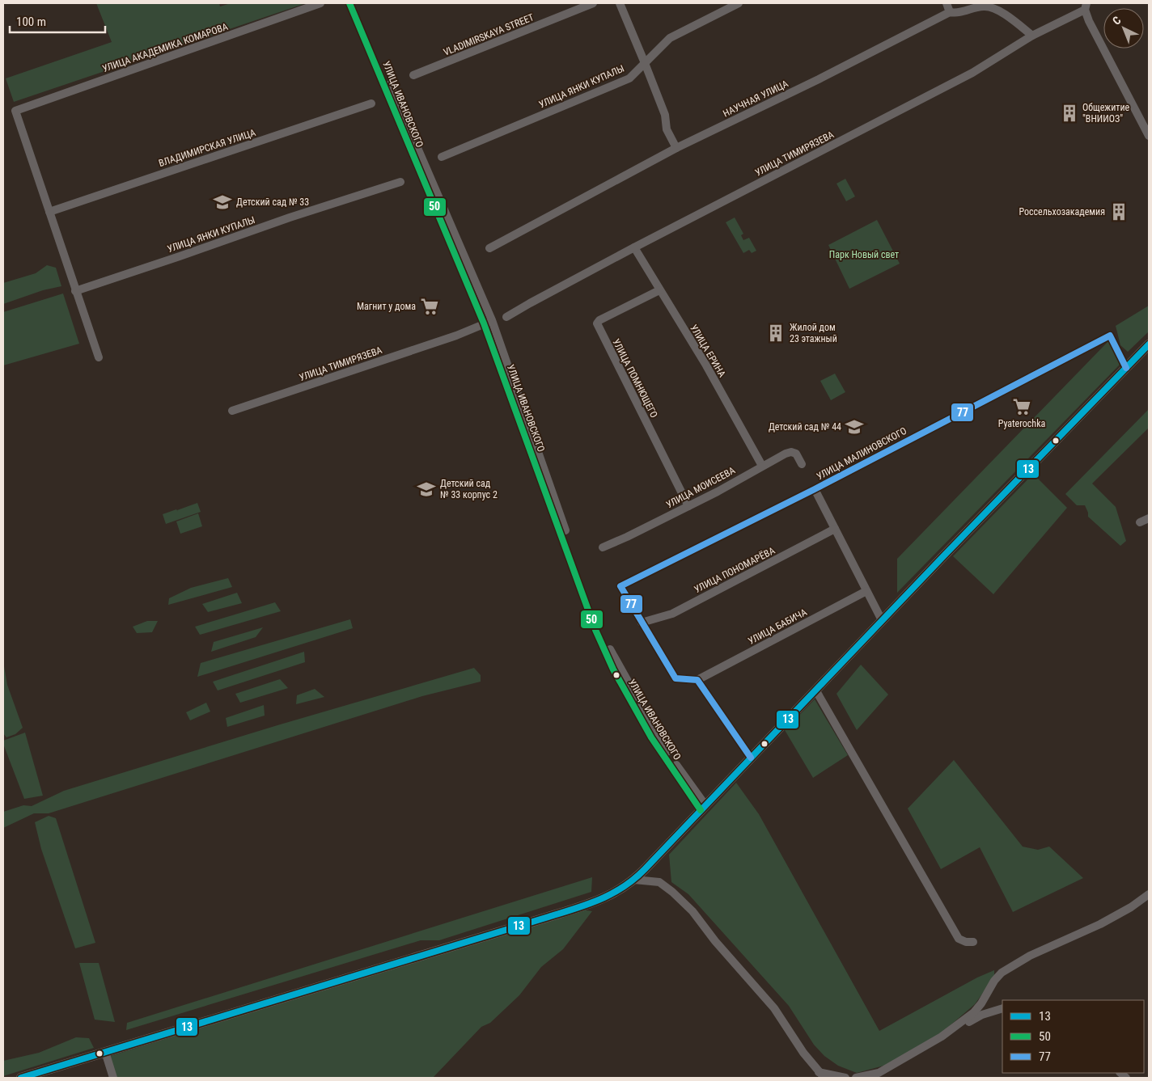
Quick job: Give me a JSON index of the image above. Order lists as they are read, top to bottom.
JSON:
{
  "streets": {
    "street": [
      "VLADIMIRSKAYA STREET",
      "УЛИЦА АКАДЕМИКА КОМАРОВА",
      "УЛИЦА ЯНКИ КУПАЛЫ",
      "НАУЧНАЯ УЛИЦА",
      "УЛИЦА ИВАНОВСКОГО",
      "ВЛАДИМИРСКАЯ УЛИЦА",
      "УЛИЦА ТИМИРЯЗЕВА",
      "УЛИЦА ЕРИНА",
      "УЛИЦА ПОМНЮЩЕГО",
      "УЛИЦА МАЛИНОВСКОГО",
      "УЛИЦА МОИСЕЕВА",
      "УЛИЦА ПОНОМАРЁВА",
      "УЛИЦА БАБИЧА"
    ]
  },
  "crossings": [
    ["УЛИЦА АКАДЕМИКА КОМАРОВА", "ВЛАДИМИРСКАЯ УЛИЦА"],
    ["НАУЧНАЯ УЛИЦА", "УЛИЦА ТИМИРЯЗЕВА"],
    ["УЛИЦА ИВАНОВСКОГО", "УЛИЦА ТИМИРЯЗЕВА"],
    ["УЛИЦА ТИМИРЯЗЕВА", "УЛИЦА ЕРИНА"],
    ["УЛИЦА ЕРИНА", "УЛИЦА ПОМНЮЩЕГО"],
    ["УЛИЦА ЕРИНА", "УЛИЦА МОИСЕЕВА"],
    ["УЛИЦА ПОМНЮЩЕГО", "УЛИЦА МОИСЕЕВА"],
    ["УЛИЦА МАЛИНОВСКОГО", "УЛИЦА ПОНОМАРЁВА"]
  ],
  "parks": ["Парк Новый свет"],
  "places": {
    "building": ["Общежитие \"ВНИИОЗ\"", "Россельхозакадемия", "Жилой дом 23 этажный"],
    "school or university": ["Детский сад № 33", "Детский сад № 44", "Детский сад № 33 корпус 2"],
    "supermarket": ["Магнит у дома", "Pyaterochka"]
  },
  "lines": ["transit line 50", "transit line 77", "transit line 13"],
  "legend": ["13", "50", "77"],
  "scale_bar": "100 m",
  "north": "top left"
}
